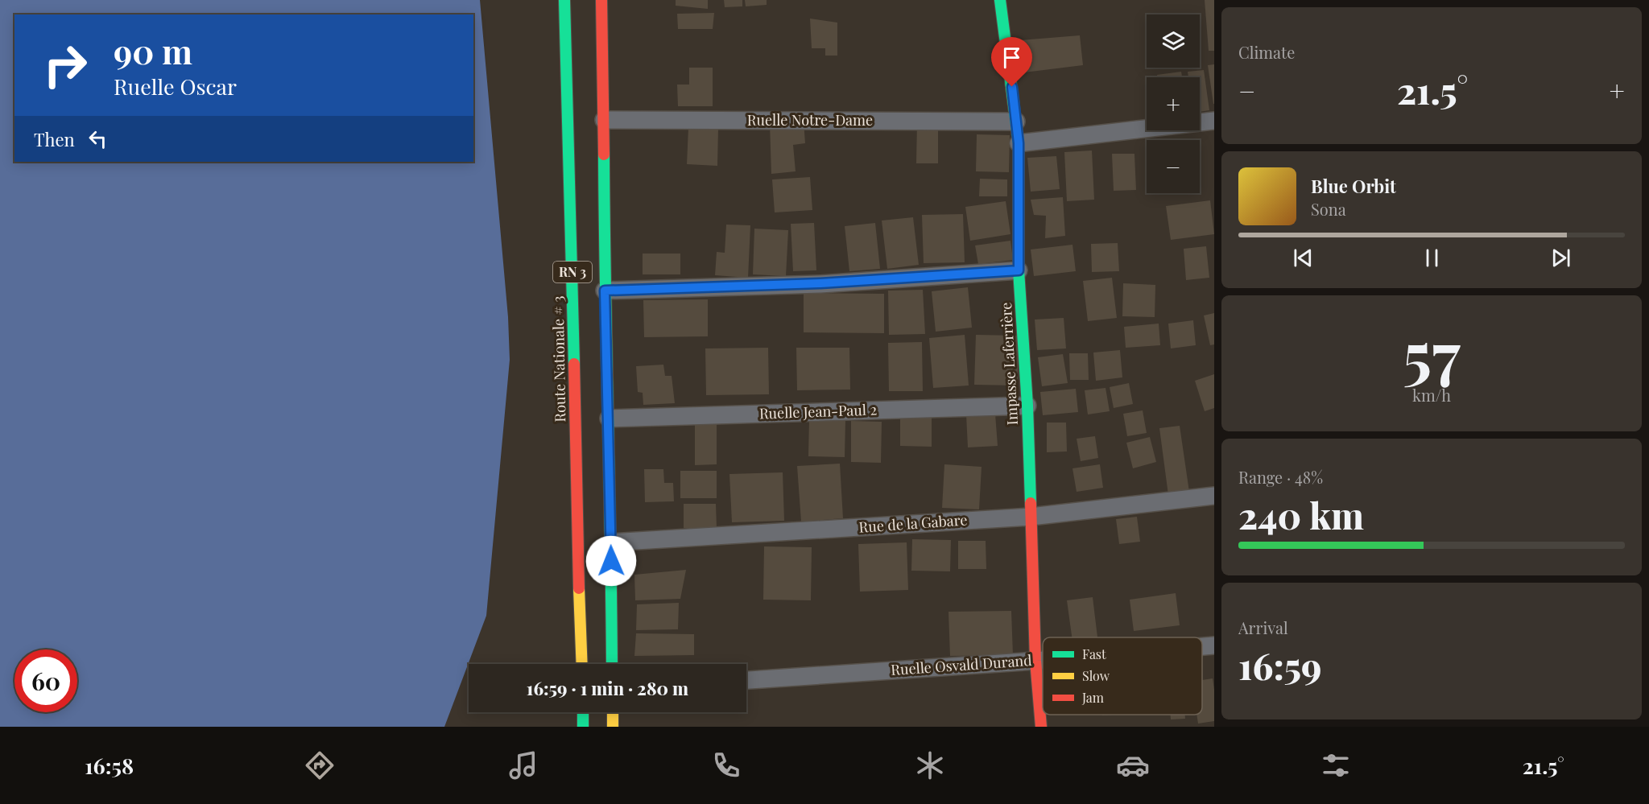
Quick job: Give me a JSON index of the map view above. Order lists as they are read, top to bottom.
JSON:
{
  "streets": {
    "main road": ["RN 3", "Route Nationale # 3", "Impasse Laferrière"],
    "street": [
      "Ruelle Notre-Dame",
      "Ruelle Jean-Paul 2",
      "Rue de la Gabare",
      "Ruelle Osvald Durand"
    ]
  },
  "crossings": [
    ["Ruelle Notre-Dame", "RN 3"],
    ["Ruelle Notre-Dame", "Impasse Laferrière"],
    ["RN 3", "Ruelle Jean-Paul 2"],
    ["RN 3", "Rue de la Gabare"],
    ["Impasse Laferrière", "Ruelle Jean-Paul 2"],
    ["Impasse Laferrière", "Rue de la Gabare"],
    ["Impasse Laferrière", "Ruelle Osvald Durand"]
  ],
  "legend": ["Fast", "Slow", "Jam"],
  "page": {
    "tile": [
      "Climate",
      ["57", "km/h"],
      ["Range · 48%", "240 km"],
      ["Arrival", "16:59"]
    ],
    "map_buttons": ["+", "−"],
    "turn": ["90 m", "Ruelle Oscar"],
    "heat": ["−", "21.5°", "+"],
    "then": "Then",
    "song": ["Blue Orbit", "Sona"],
    "limit": "60",
    "trip": "16:59 · 1 min · 280 m",
    "tabs": ["16:58", "21.5°"]
  }
}
